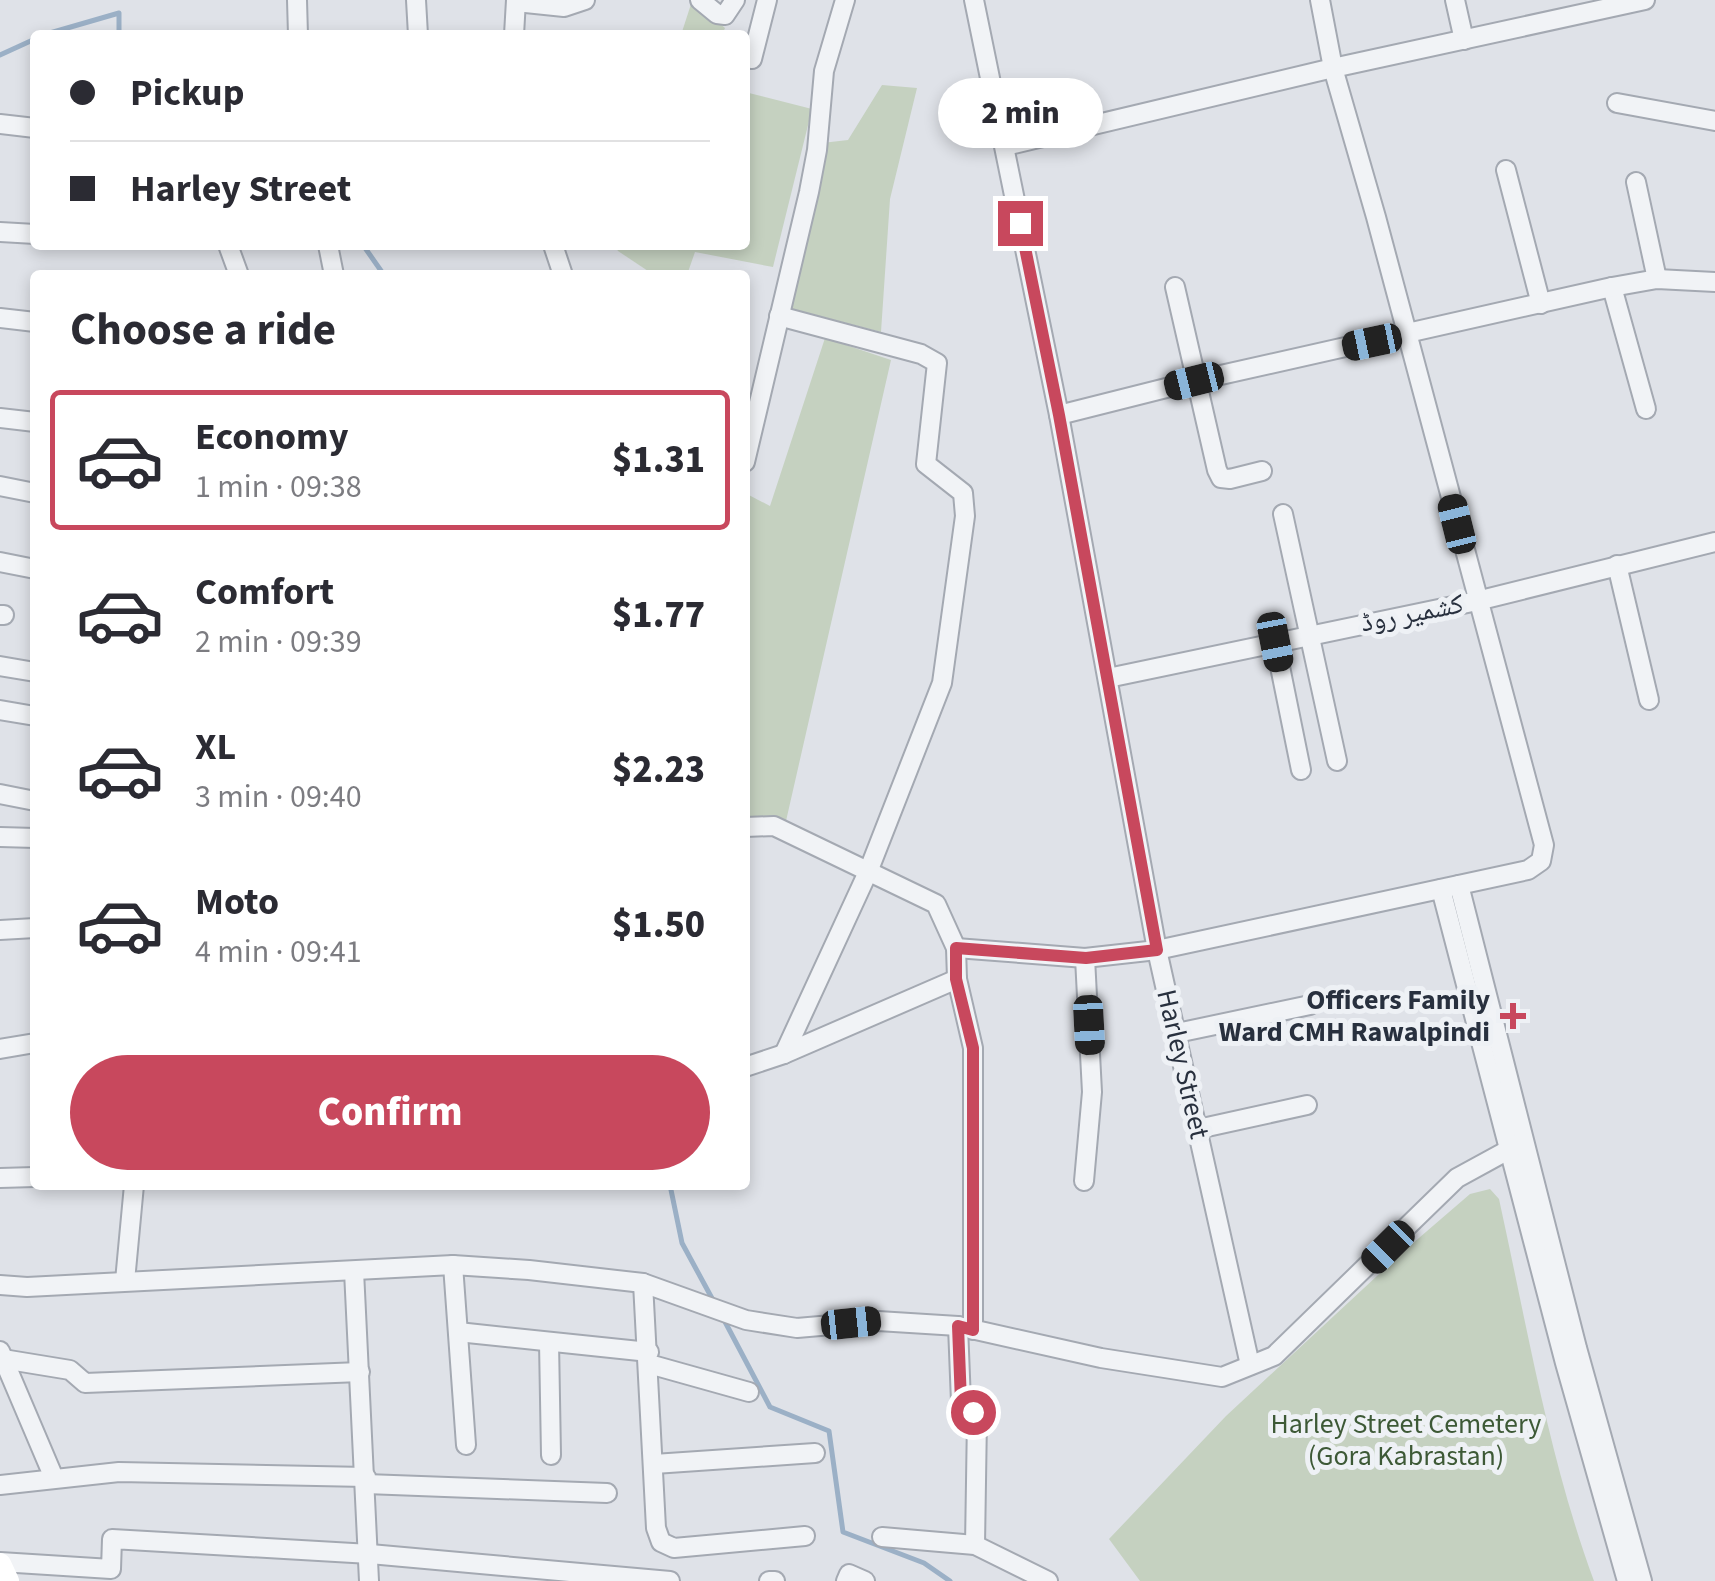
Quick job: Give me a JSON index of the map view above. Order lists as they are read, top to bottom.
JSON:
{
  "streets": {
    "street": ["کشمیر روڈ", "Harley Street"]
  },
  "crossings": [
    ["کشمیر روڈ", "Harley Street"]
  ],
  "parks": ["Harley Street Cemetery (Gora Kabrastan)"],
  "places": {
    "health": ["Officers Family Ward CMH Rawalpindi"]
  },
  "page": {
    "banner": ["Pickup", "Harley Street"],
    "bubble": "2 min",
    "heading": "Choose a ride",
    "list": [
      {
        "name": "Economy",
        "note": "1 min · 09:38",
        "value": "$1.31"
      },
      {
        "name": "Comfort",
        "note": "2 min · 09:39",
        "value": "$1.77"
      },
      {
        "name": "XL",
        "note": "3 min · 09:40",
        "value": "$2.23"
      },
      {
        "name": "Moto",
        "note": "4 min · 09:41",
        "value": "$1.50"
      }
    ],
    "buttons": "Confirm"
  }
}
